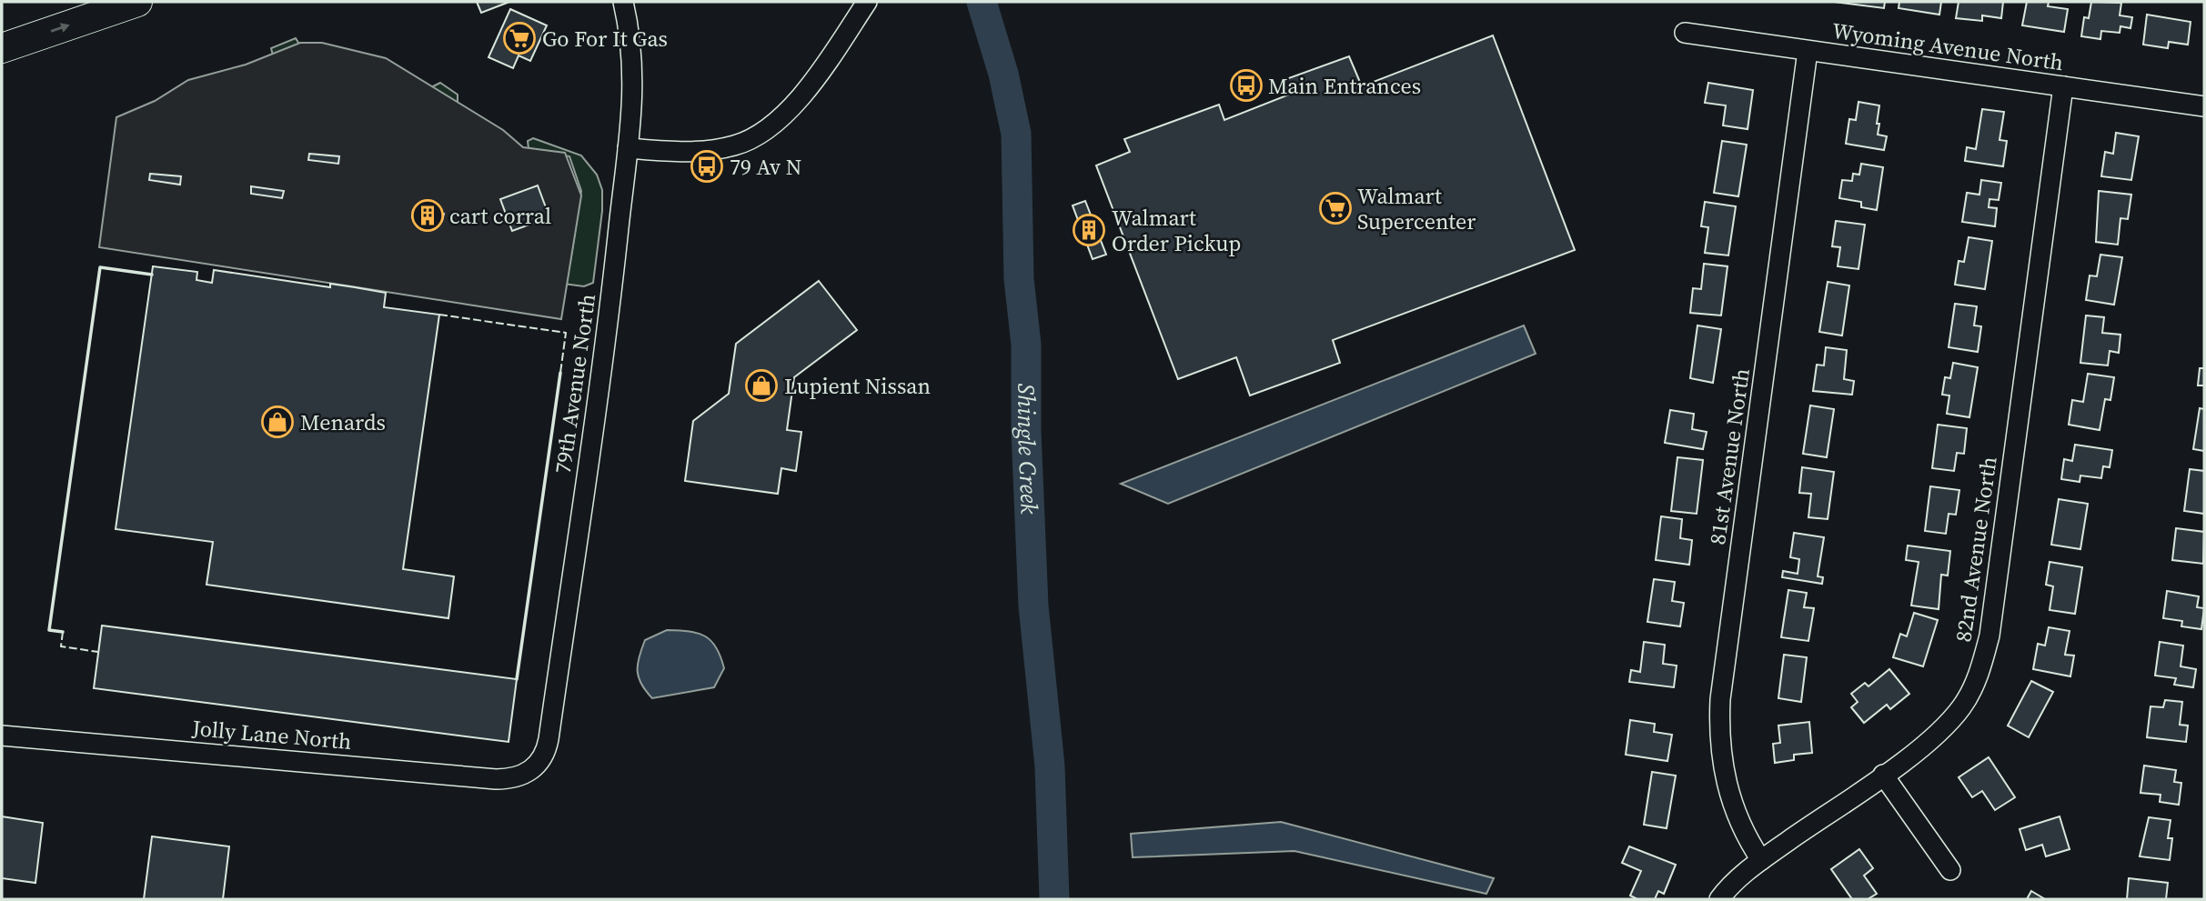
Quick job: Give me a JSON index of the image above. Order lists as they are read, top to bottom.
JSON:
{
  "streets": {
    "street": [
      "Wyoming Avenue North",
      "79th Avenue North",
      "81st Avenue North",
      "82nd Avenue North",
      "Jolly Lane North"
    ]
  },
  "crossings": [
    ["Wyoming Avenue North", "81st Avenue North"],
    ["Wyoming Avenue North", "82nd Avenue North"],
    ["79th Avenue North", "Jolly Lane North"],
    ["81st Avenue North", "82nd Avenue North"]
  ],
  "water": ["Shingle Creek"],
  "places": {
    "supermarket": ["Go For It Gas", "Walmart Supercenter"],
    "bus stop": ["Main Entrances", "79 Av N"],
    "building": ["cart corral", "Walmart Order Pickup"],
    "shop": ["Lupient Nissan", "Menards"]
  }
}
